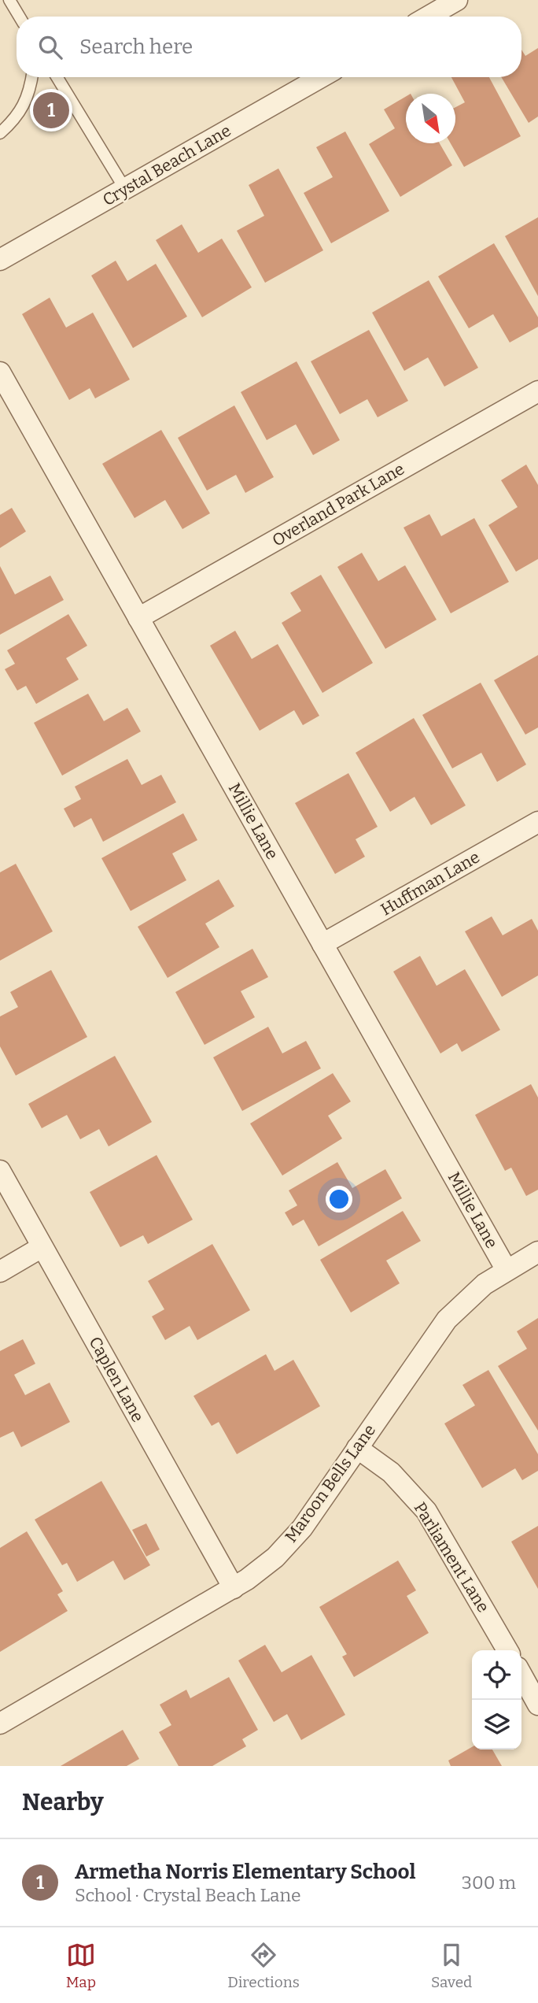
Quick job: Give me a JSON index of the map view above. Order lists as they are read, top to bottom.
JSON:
{
  "streets": {
    "street": [
      "Crystal Beach Lane",
      "Overland Park Lane",
      "Millie Lane",
      "Huffman Lane",
      "Caplen Lane",
      "Maroon Bells Lane",
      "Parliament Lane"
    ]
  },
  "crossings": [
    ["Overland Park Lane", "Millie Lane"],
    ["Millie Lane", "Huffman Lane"],
    ["Millie Lane", "Maroon Bells Lane"],
    ["Caplen Lane", "Maroon Bells Lane"],
    ["Maroon Bells Lane", "Parliament Lane"]
  ],
  "north": "bottom right",
  "page": {
    "search": "Search here",
    "pins": "1",
    "heading": "Nearby",
    "list": [
      {
        "mark": "1",
        "name": "Armetha Norris Elementary School",
        "note": "School · Crystal Beach Lane",
        "value": "300 m"
      }
    ],
    "nav": ["Map", "Directions", "Saved"]
  }
}
